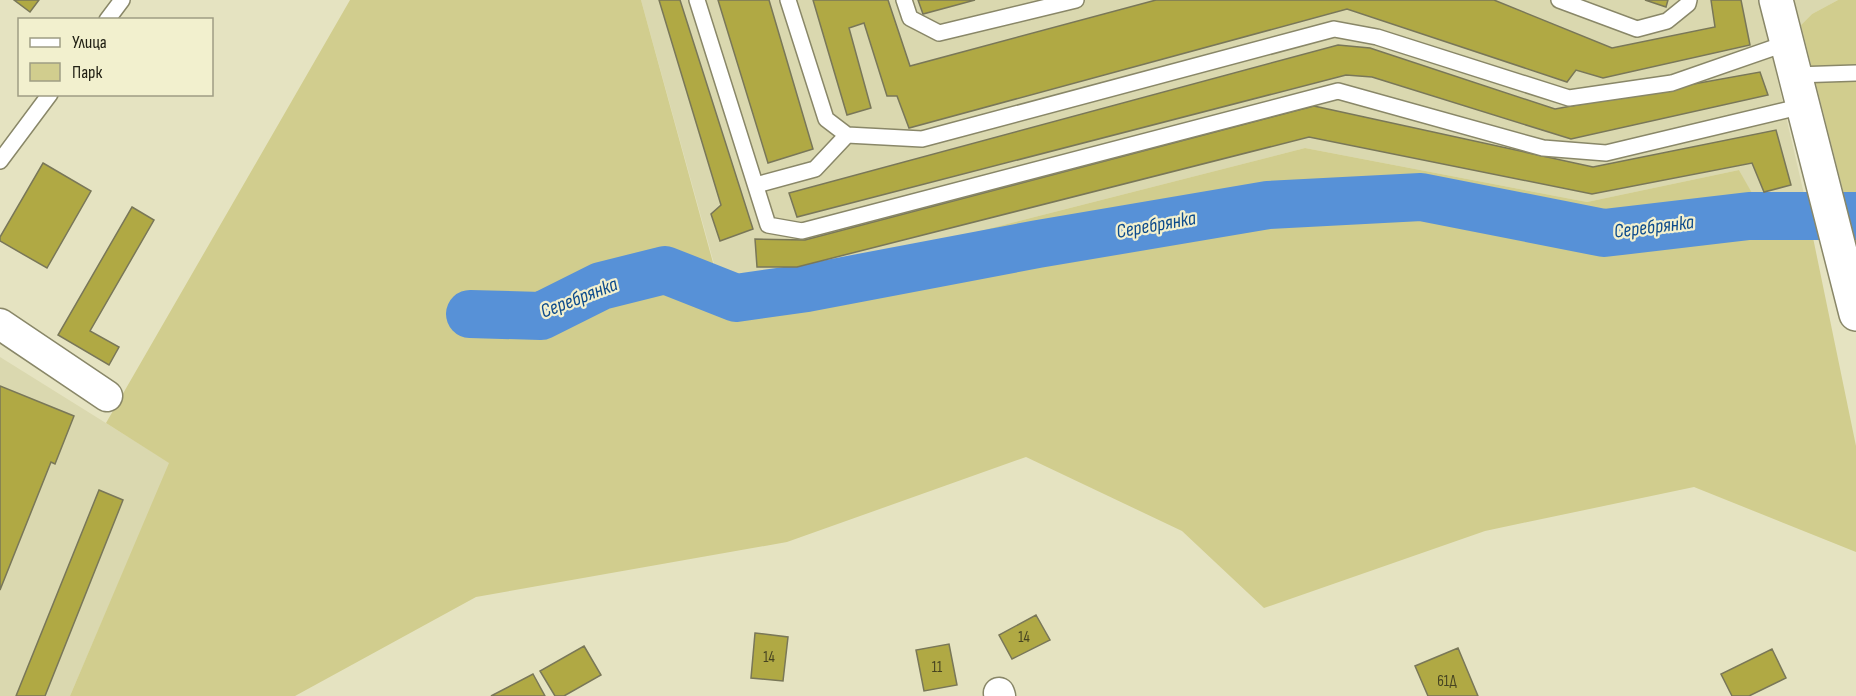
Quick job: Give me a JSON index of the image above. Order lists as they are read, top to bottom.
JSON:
{
  "water": ["Серебрянка"],
  "house_numbers": [
    "14",
    "14",
    "11",
    "61Д"
  ],
  "legend": ["Улица", "Парк"]
}
